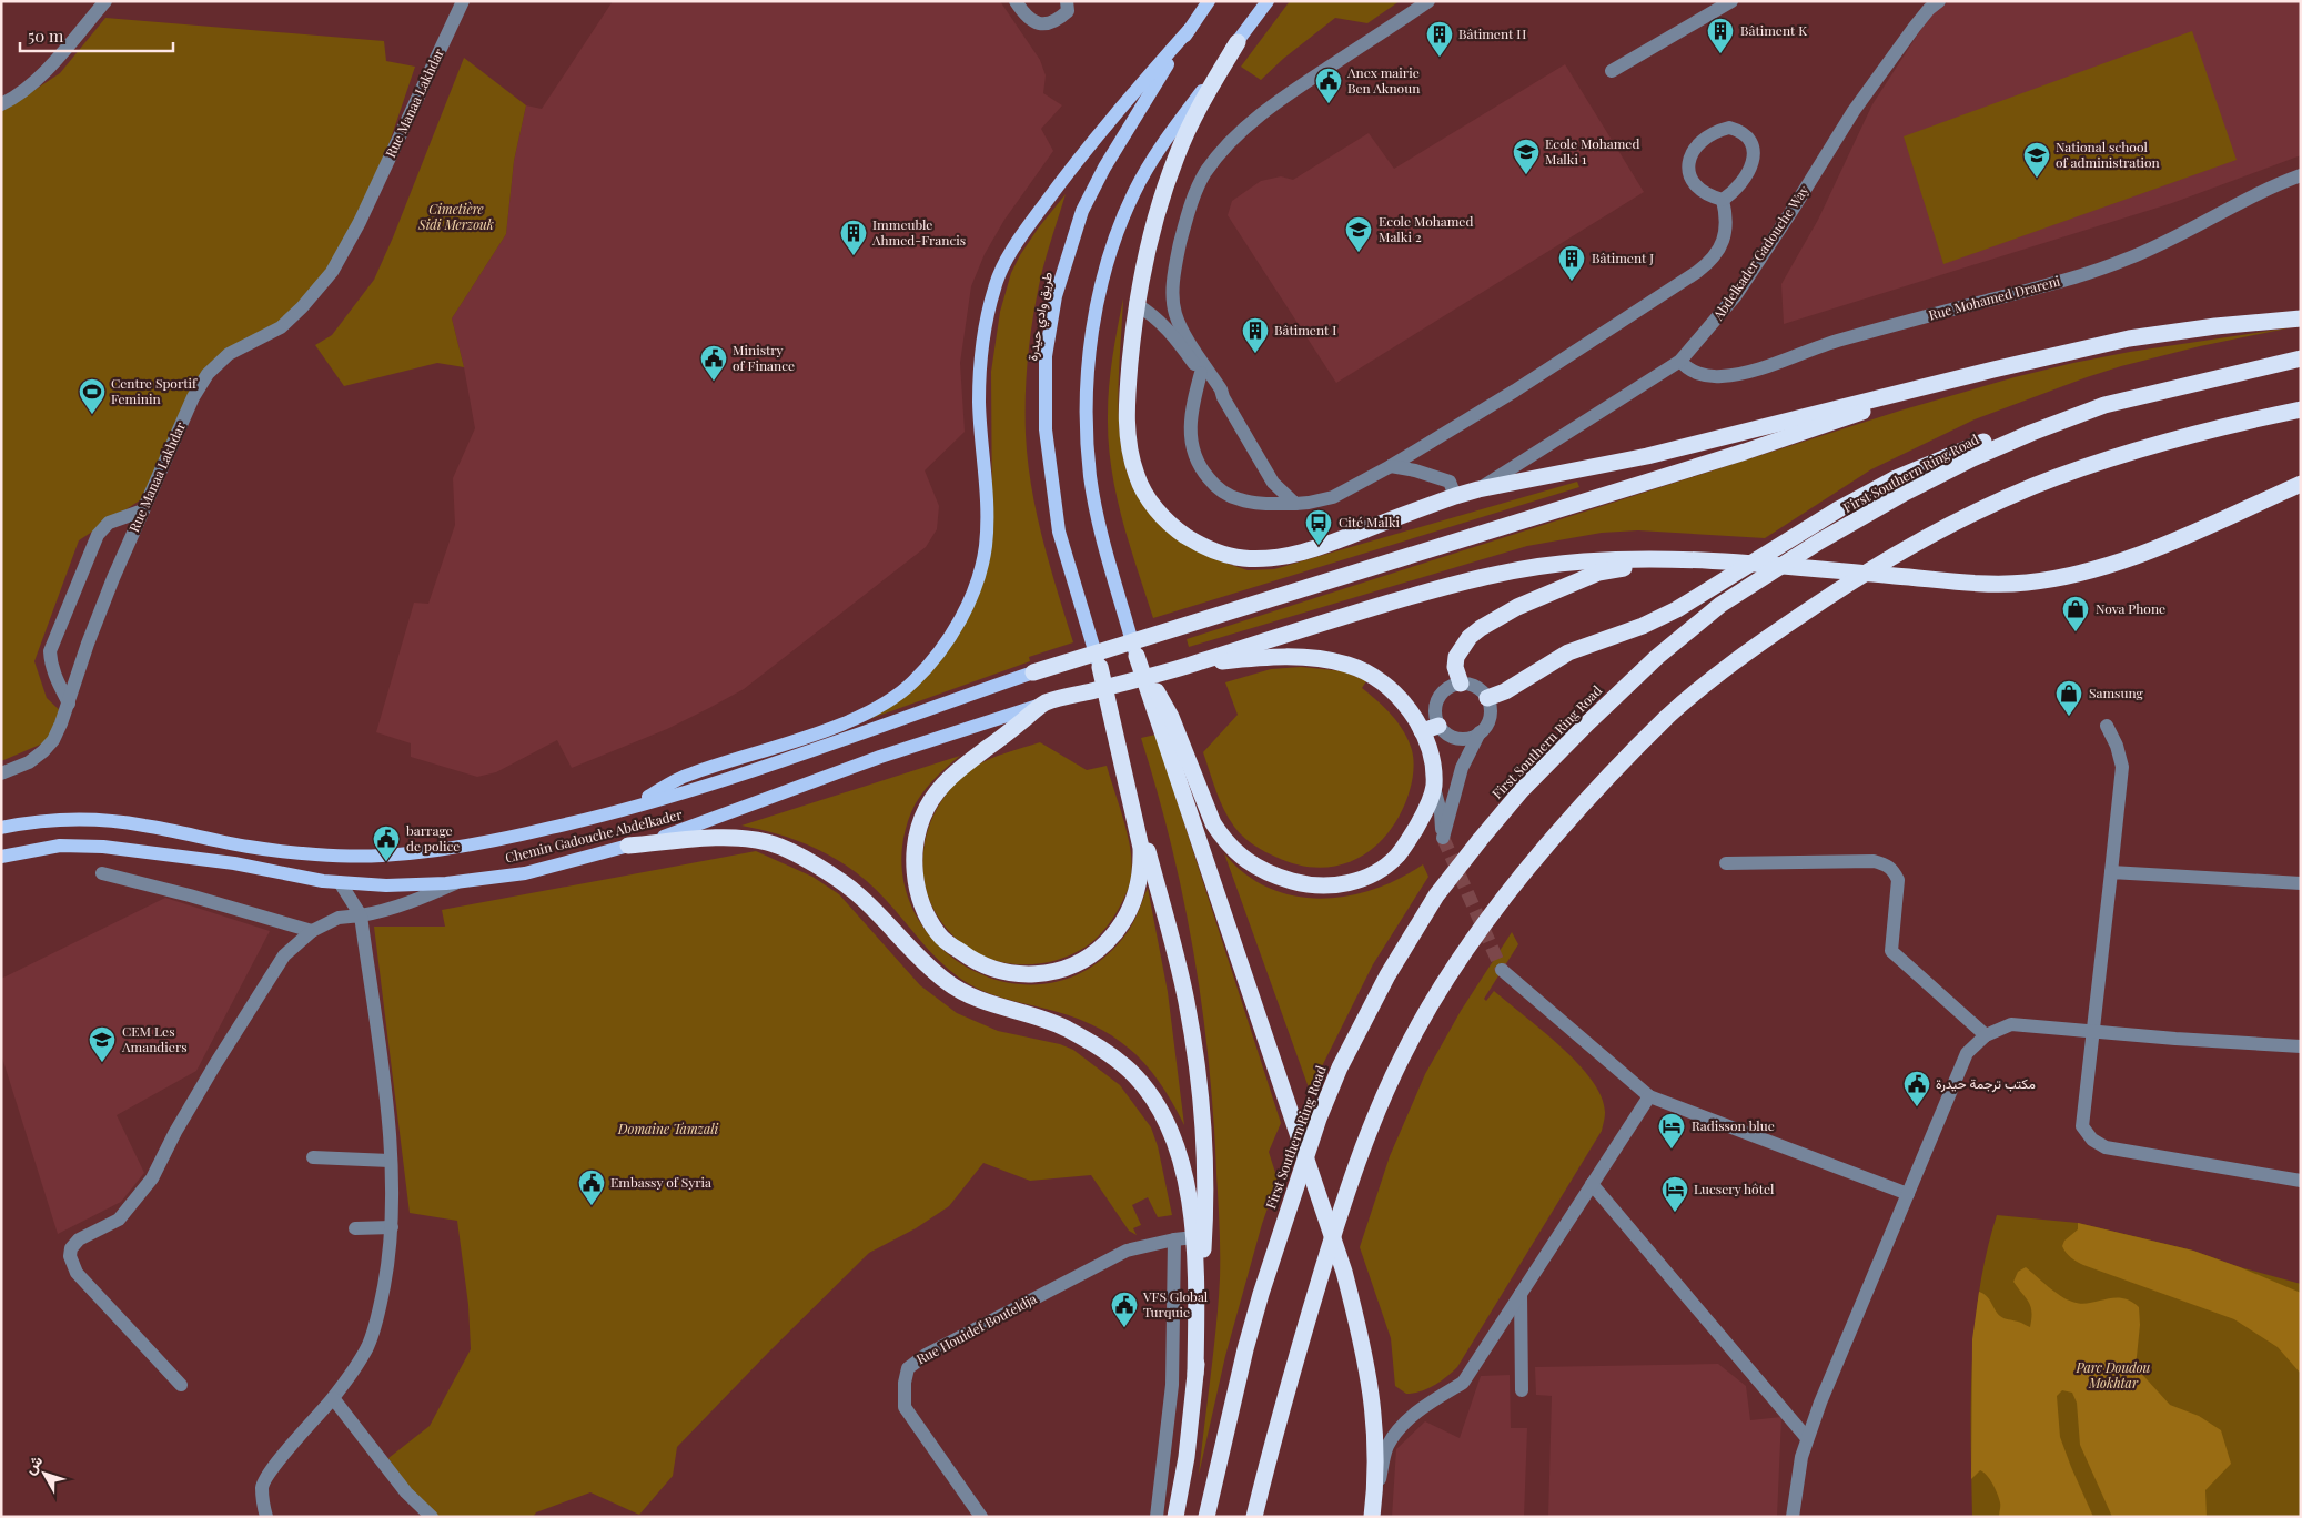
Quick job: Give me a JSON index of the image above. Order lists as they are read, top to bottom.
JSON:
{
  "streets": {
    "highway": ["First Southern Ring Road"],
    "main road": ["طريق وادي حيدرة", "Chemin Gadouche Abdelkader"],
    "street": [
      "Rue Manaa Lakhdar",
      "Abdelkader Gadouche Way",
      "Rue Mohamed Drareni",
      "Rue Houidef Bouteldja"
    ]
  },
  "crossings": [
    ["Abdelkader Gadouche Way", "Rue Mohamed Drareni"]
  ],
  "parks": ["Cimetière Sidi Merzouk", "Domaine Tamzali", "Parc Doudou Mokhtar"],
  "places": {
    "building": [
      "Bâtiment K",
      "Bâtiment H",
      "Immeuble Ahmed-Francis",
      "Bâtiment J",
      "Bâtiment I"
    ],
    "public building": [
      "Anex mairie Ben Aknoun",
      "Ministry of Finance",
      "barrage de police",
      "مكتب ترجمة حيدرة",
      "Embassy of Syria",
      "VFS Global Turquie"
    ],
    "school or university": [
      "Ecole Mohamed Malki 1",
      "National school of administration",
      "Ecole Mohamed Malki 2",
      "CEM Les Amandiers"
    ],
    "sports": ["Centre Sportif Feminin"],
    "bus stop": ["Cité Malki"],
    "shop": ["Nova Phone", "Samsung"],
    "hotel": ["Radisson blue", "Lucsery hôtel"]
  },
  "scale_bar": "50 m",
  "north": "top left"
}
